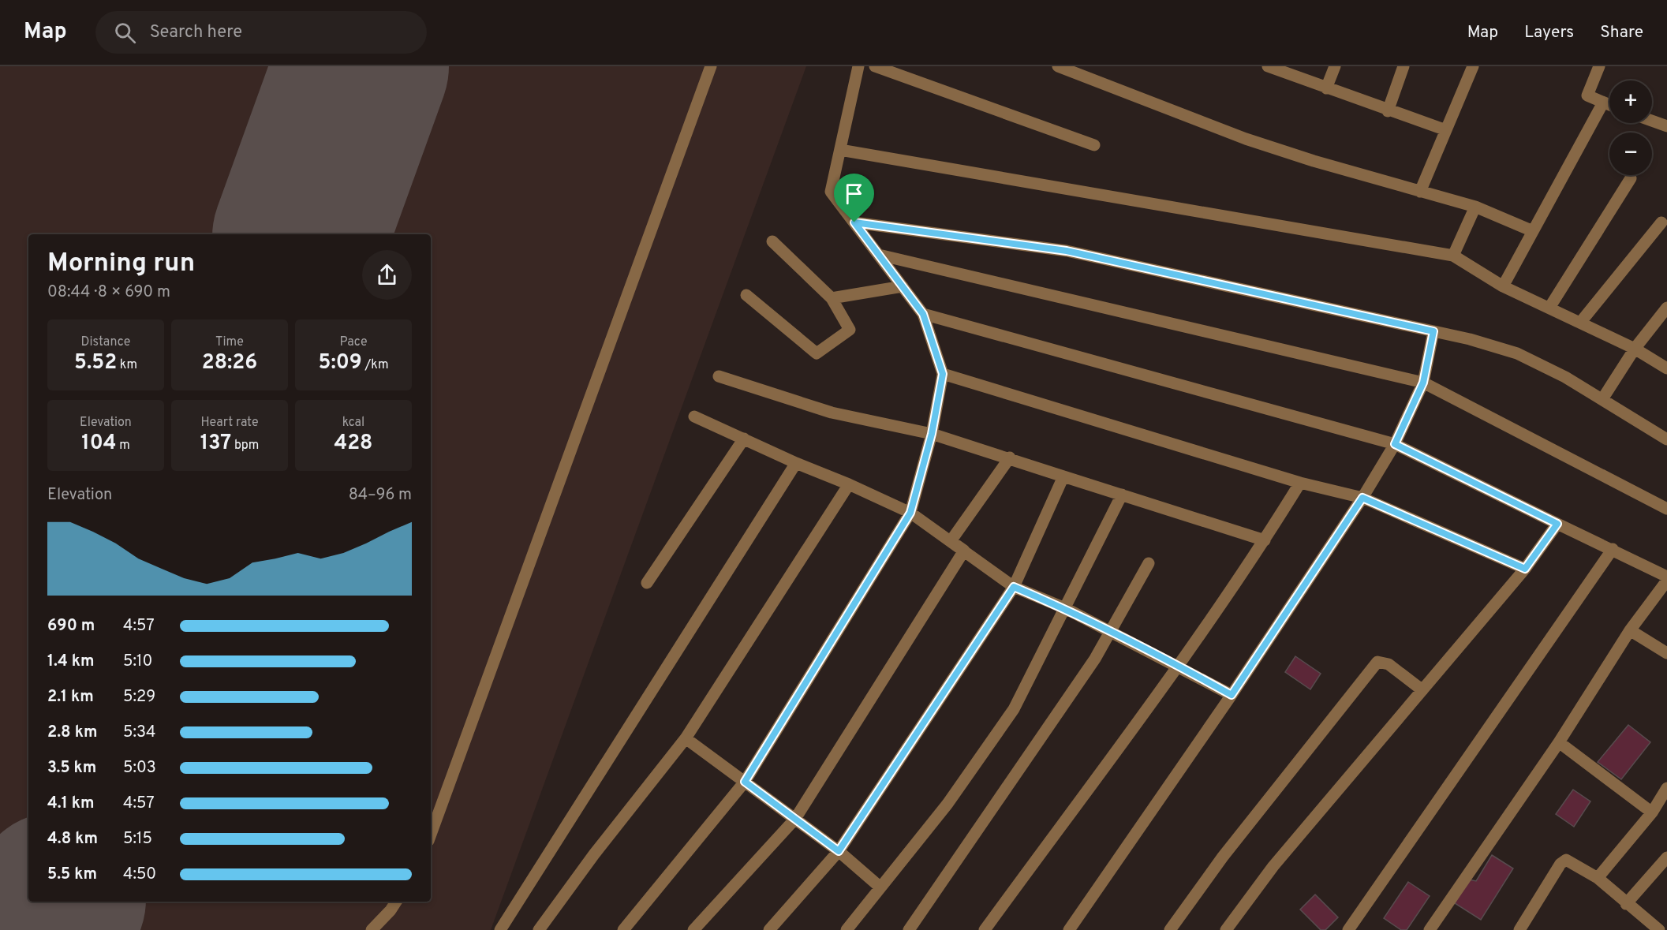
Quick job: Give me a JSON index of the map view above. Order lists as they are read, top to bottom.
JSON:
{
  "page": {
    "header": "Map",
    "search": "Search here",
    "nav": ["Map", "Layers", "Share"],
    "map_buttons": ["+", "−"],
    "heading": ["Morning run", "08:44 · 8 × 690 m"],
    "stats": [
      ["Distance", "5.52 km"],
      ["Time", "28:26"],
      ["Pace", "5:09 /km"],
      ["Elevation", "104 m"],
      ["Heart rate", "137 bpm"],
      ["kcal", "428"]
    ],
    "chart": ["Elevation", "84–96 m"],
    "list": [
      {
        "name": "690 m",
        "note": "4:57"
      },
      {
        "name": "1.4 km",
        "note": "5:10"
      },
      {
        "name": "2.1 km",
        "note": "5:29"
      },
      {
        "name": "2.8 km",
        "note": "5:34"
      },
      {
        "name": "3.5 km",
        "note": "5:03"
      },
      {
        "name": "4.1 km",
        "note": "4:57"
      },
      {
        "name": "4.8 km",
        "note": "5:15"
      },
      {
        "name": "5.5 km",
        "note": "4:50"
      }
    ]
  }
}
